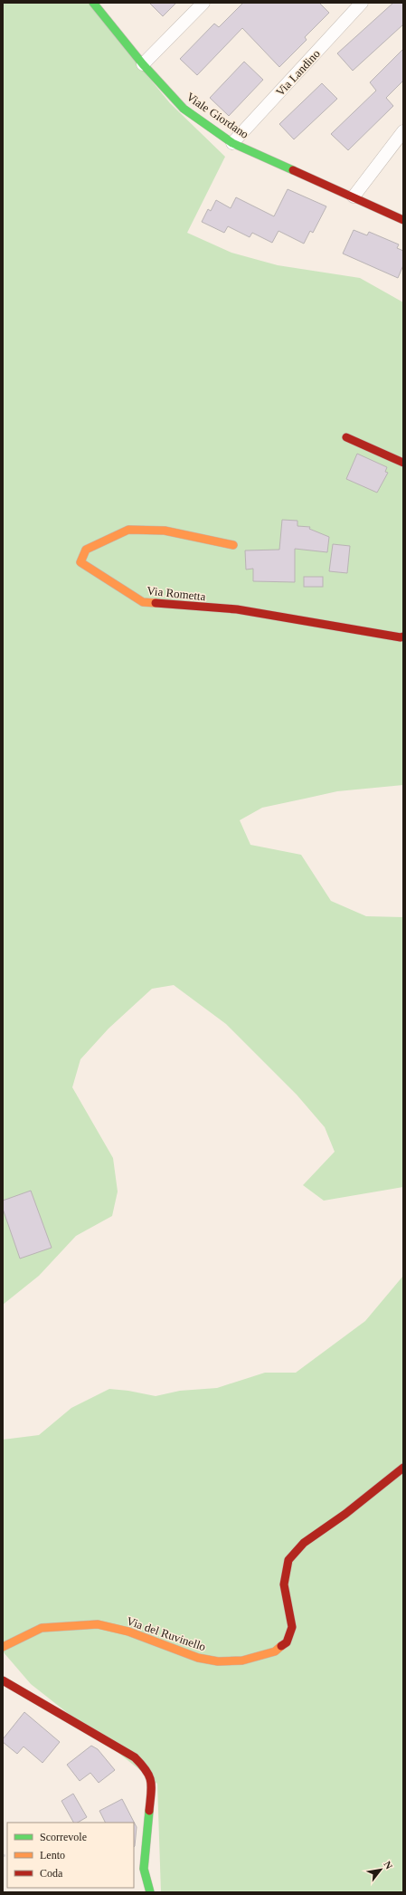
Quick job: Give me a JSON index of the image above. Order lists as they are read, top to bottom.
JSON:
{
  "streets": {
    "street": [
      "Via Landino",
      "Viale Giordano",
      "Via Rometta",
      "Via del Ruvinello"
    ]
  },
  "crossings": [
    ["Via Landino", "Viale Giordano"]
  ],
  "legend": ["Scorrevole", "Lento", "Coda"],
  "north": "top right"
}
